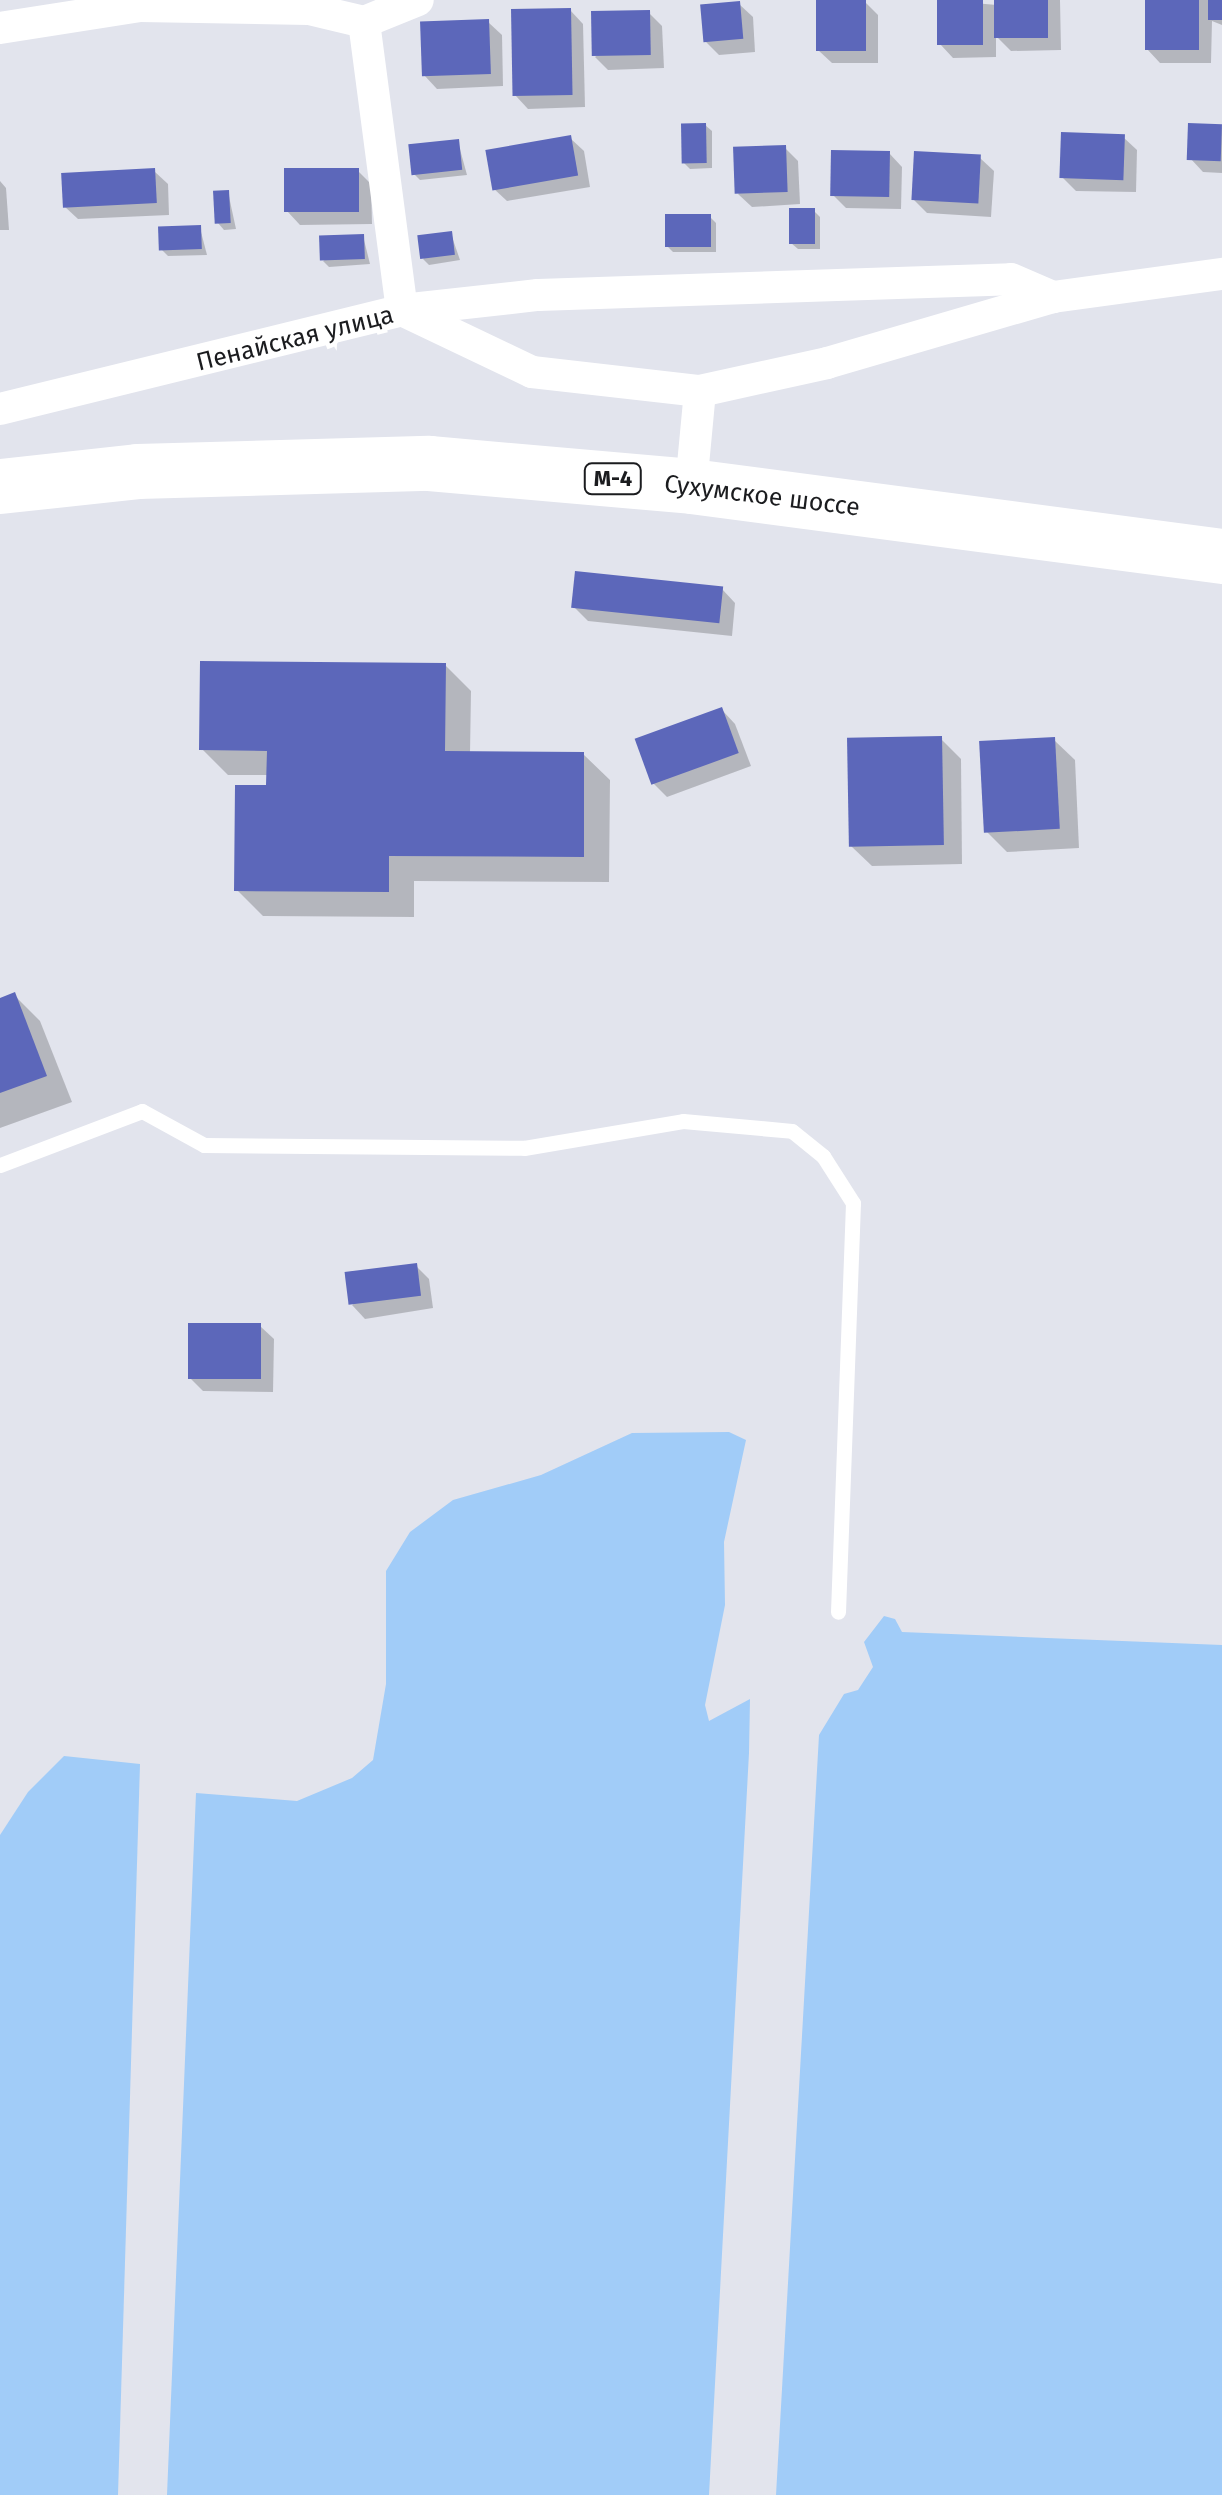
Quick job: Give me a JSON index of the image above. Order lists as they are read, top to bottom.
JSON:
{
  "streets": {
    "highway": ["М-4", "Сухумское шоссе"],
    "street": ["Пенайская улица"]
  }
}
